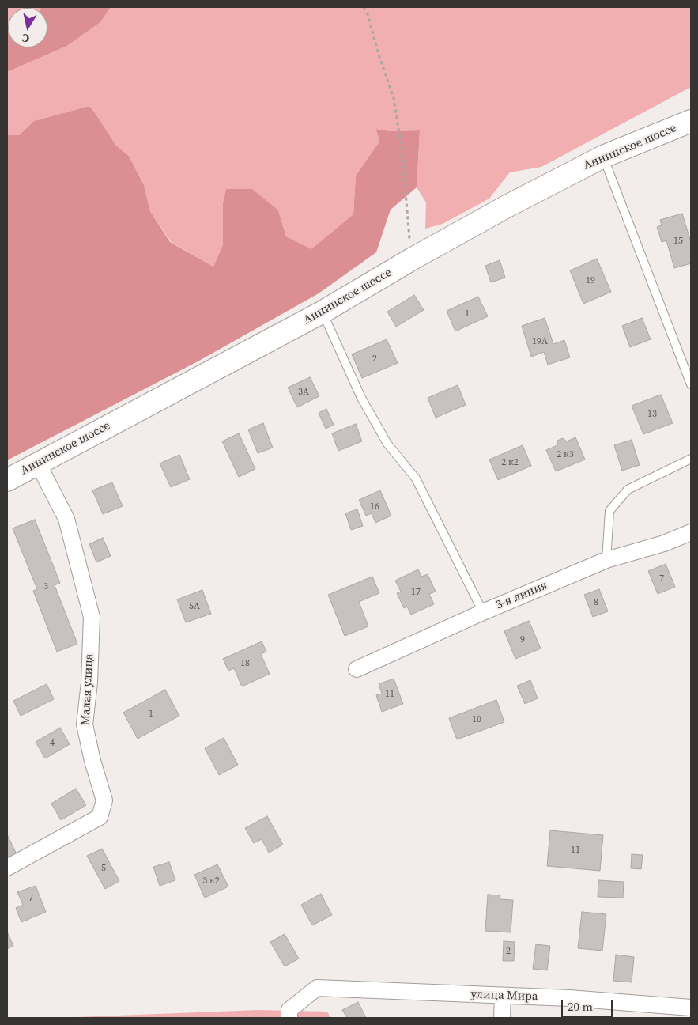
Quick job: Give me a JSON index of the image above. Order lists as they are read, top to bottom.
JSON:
{
  "streets": {
    "main road": ["Аннинское шоссе"],
    "street": ["3-я линия", "Малая улица", "улица Мира"]
  },
  "crossings": [
    ["Аннинское шоссе", "Малая улица"]
  ],
  "house_numbers": [
    "15",
    "19",
    "1",
    "19А",
    "2",
    "3А",
    "13",
    "2 к3",
    "2 к2",
    "16",
    "7",
    "3",
    "17",
    "8",
    "5А",
    "9",
    "18",
    "11",
    "1",
    "10",
    "4",
    "11",
    "5",
    "3 к2",
    "7",
    "2"
  ],
  "scale_bar": "20 m",
  "north": "bottom"
}
